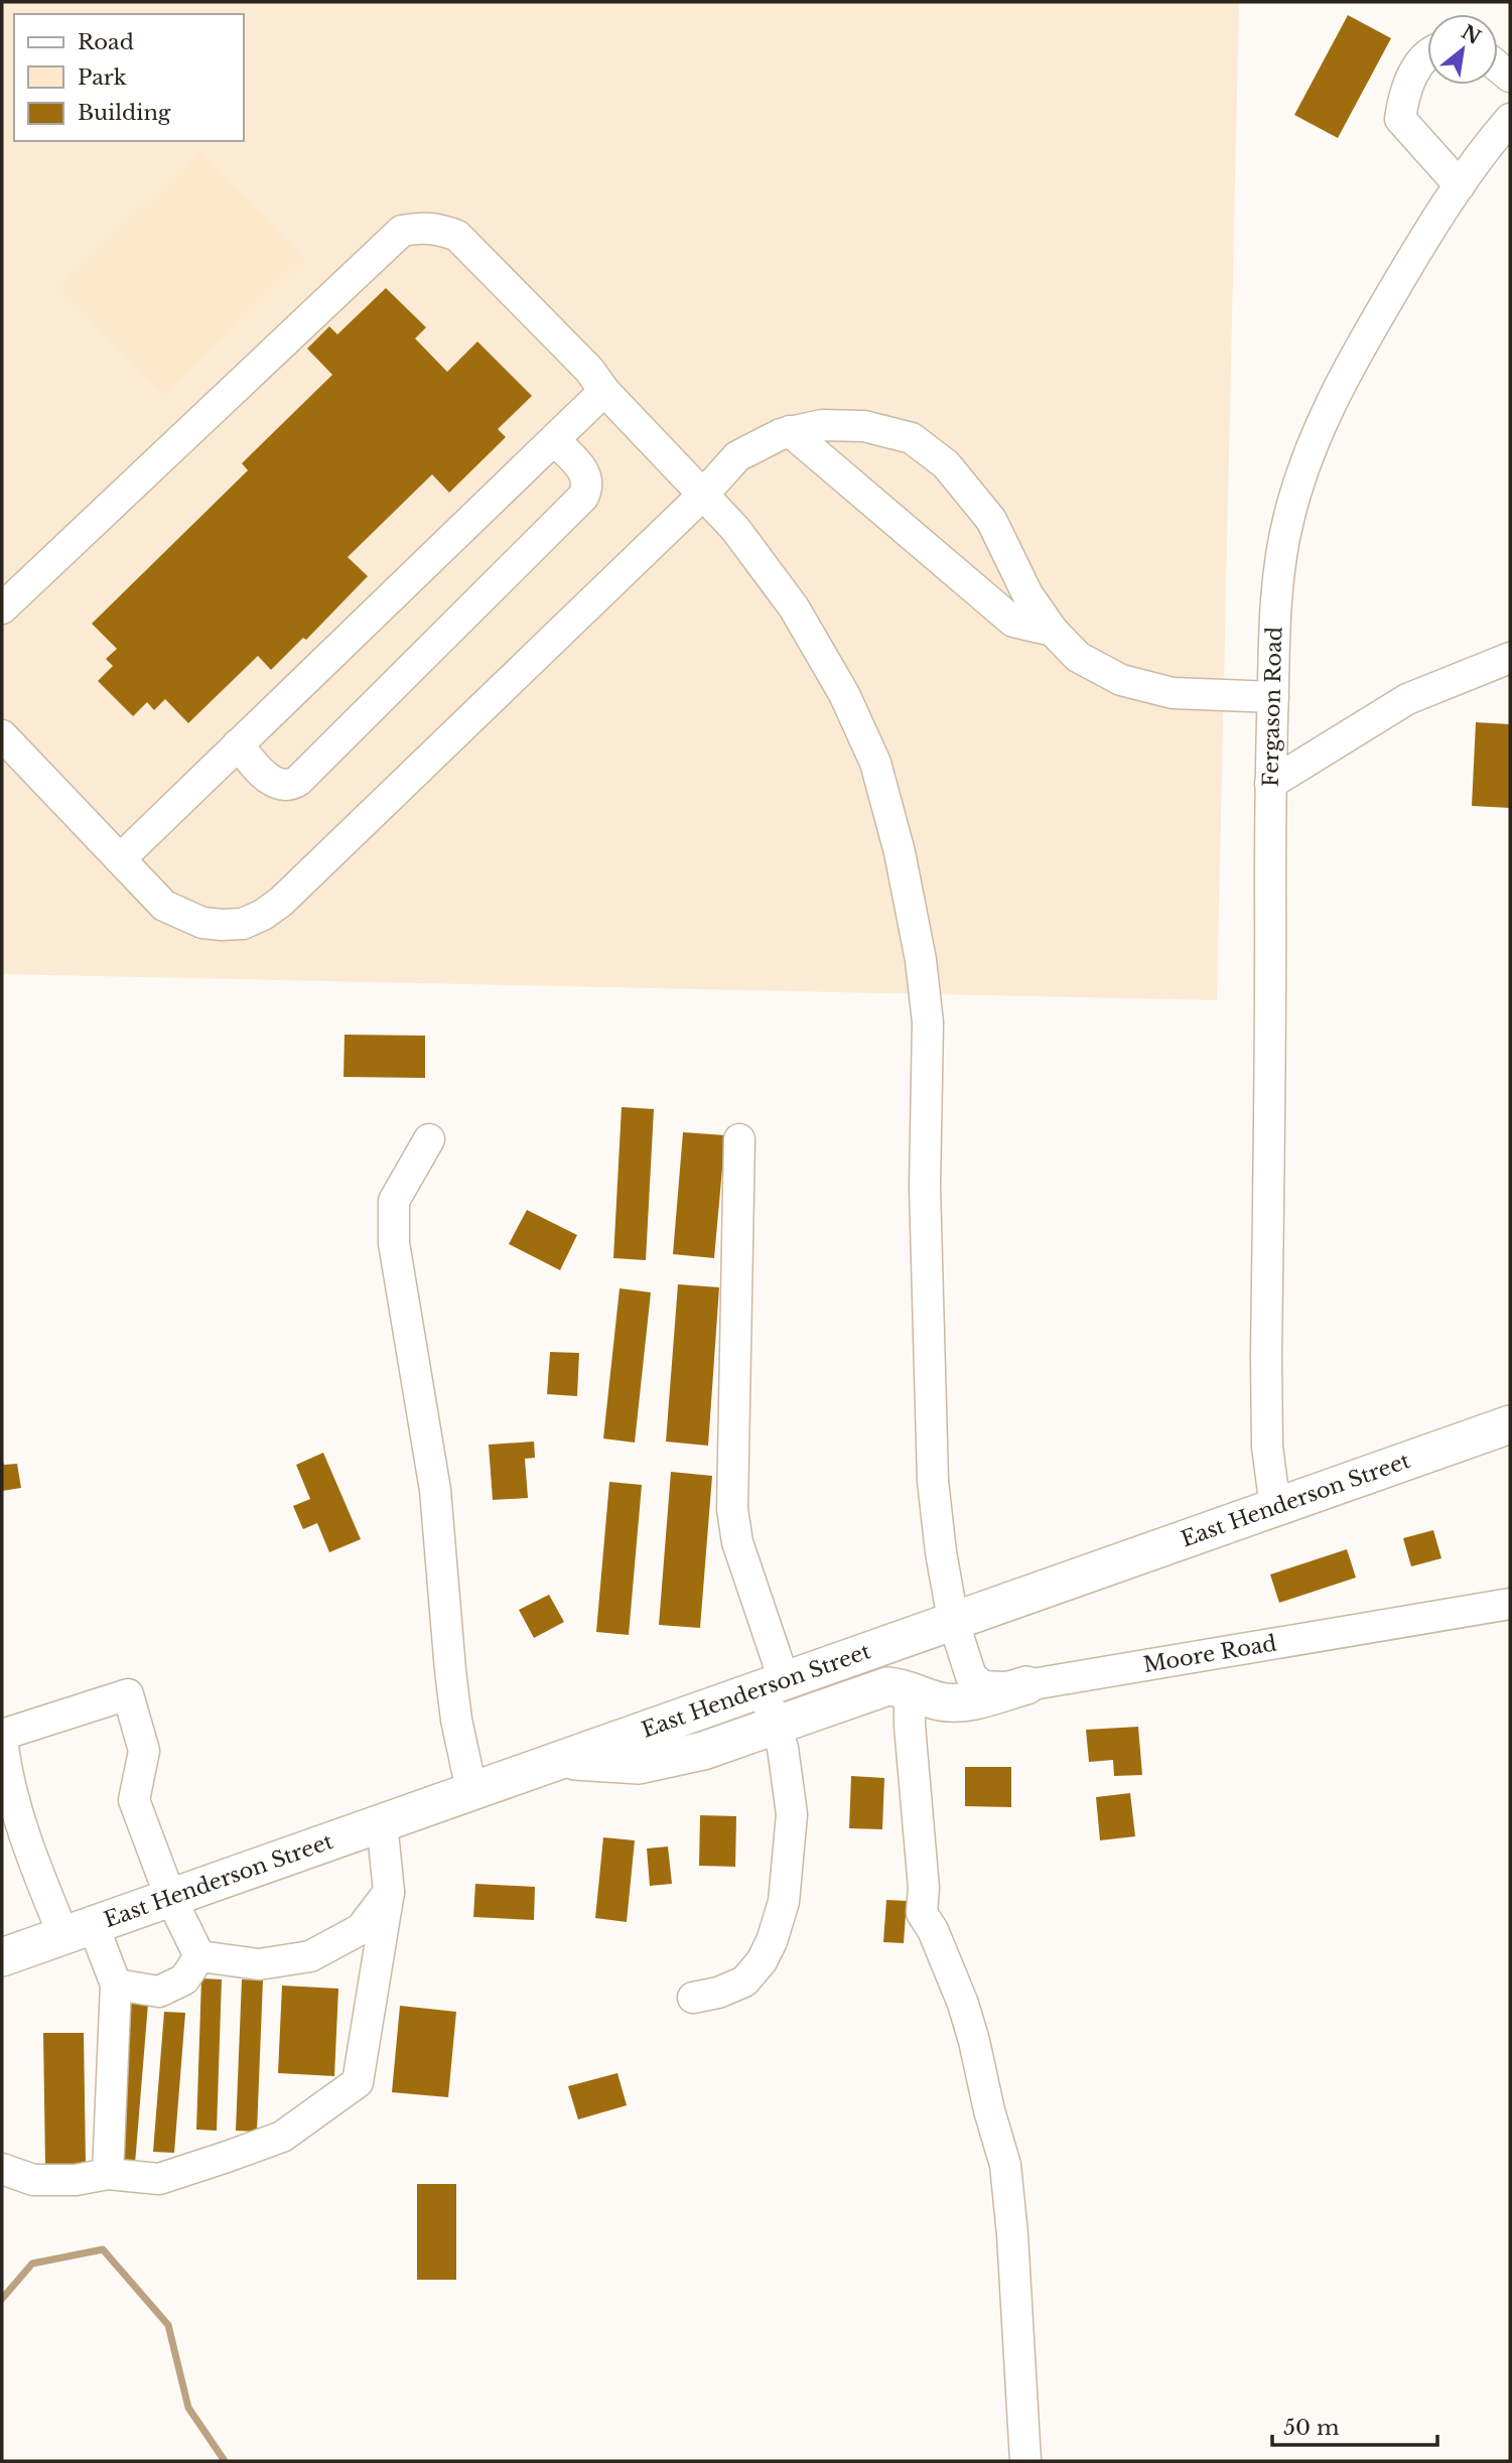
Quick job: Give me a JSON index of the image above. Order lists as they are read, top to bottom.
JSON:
{
  "streets": {
    "main road": ["East Henderson Street"],
    "street": ["Fergason Road", "Moore Road"]
  },
  "crossings": [
    ["Fergason Road", "East Henderson Street"],
    ["East Henderson Street", "Moore Road"]
  ],
  "legend": ["Road", "Park", "Building"],
  "scale_bar": "50 m",
  "north": "top right"
}
